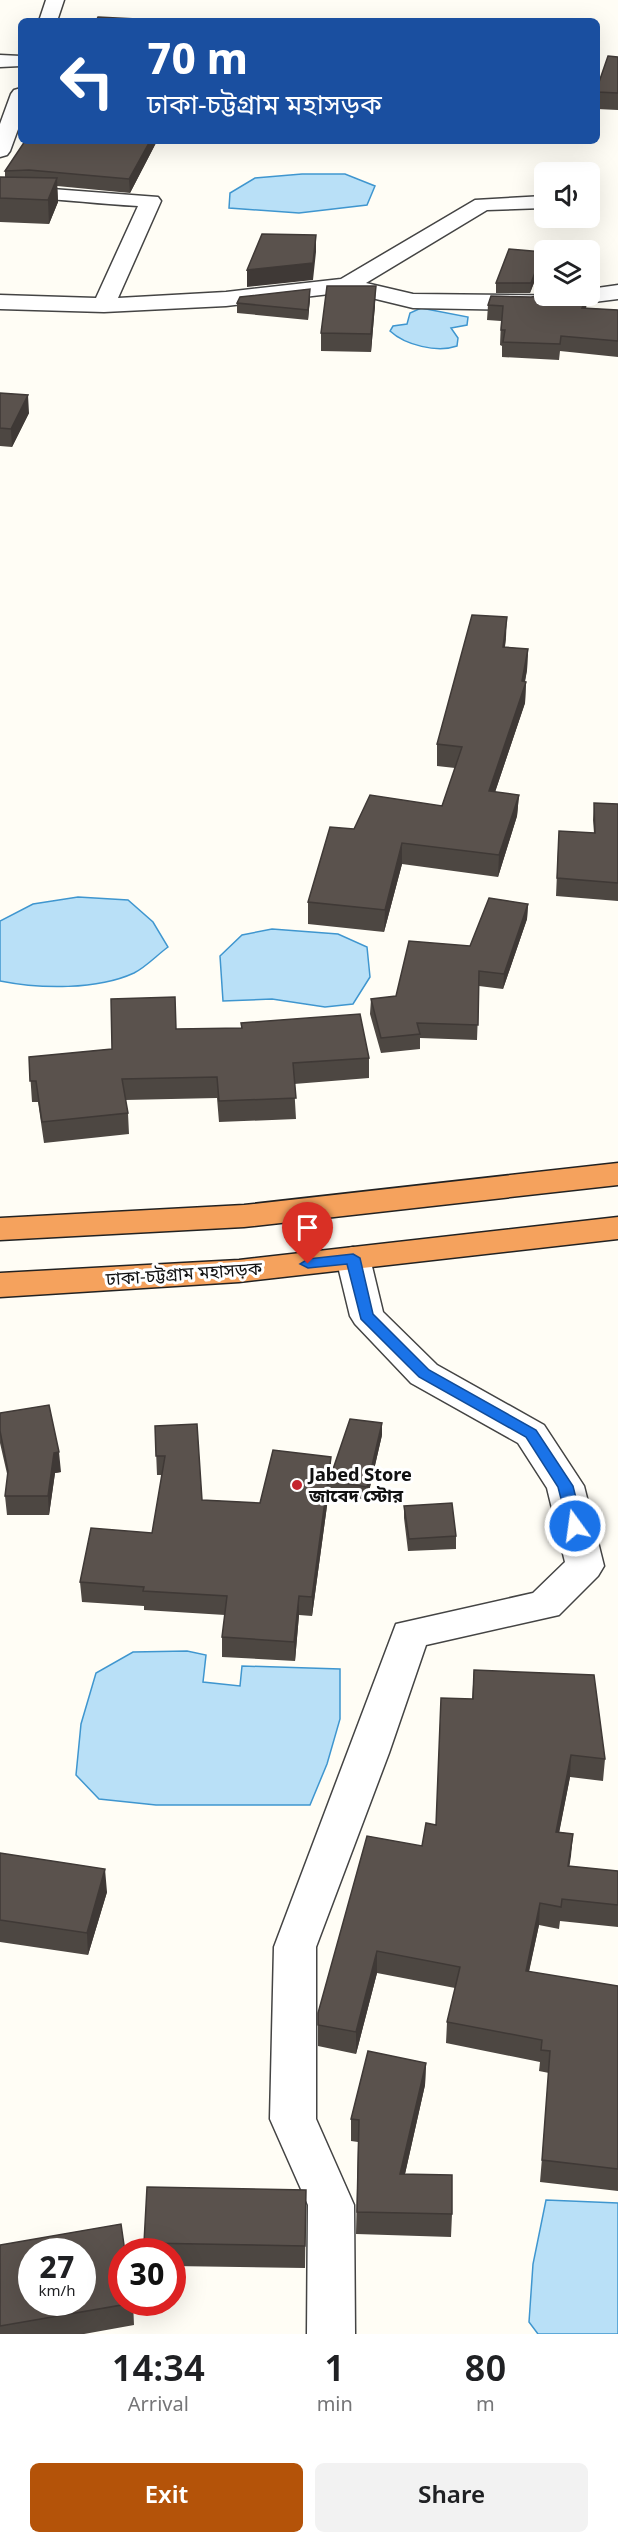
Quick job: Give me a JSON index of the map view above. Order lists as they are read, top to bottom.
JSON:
{
  "streets": {
    "highway": ["ঢাকা-চট্টগ্রাম মহাসড়ক"]
  },
  "places": ["Jabed Store জাবেদ স্টোর"],
  "page": {
    "turn": ["70 m", "ঢাকা-চট্টগ্রাম মহাসড়ক"],
    "speed": "27 km/h",
    "limit": "30",
    "eta": [
      "14:34",
      "Arrival",
      "1",
      "min",
      "80",
      "m"
    ],
    "buttons": ["Exit", "Share"]
  }
}
